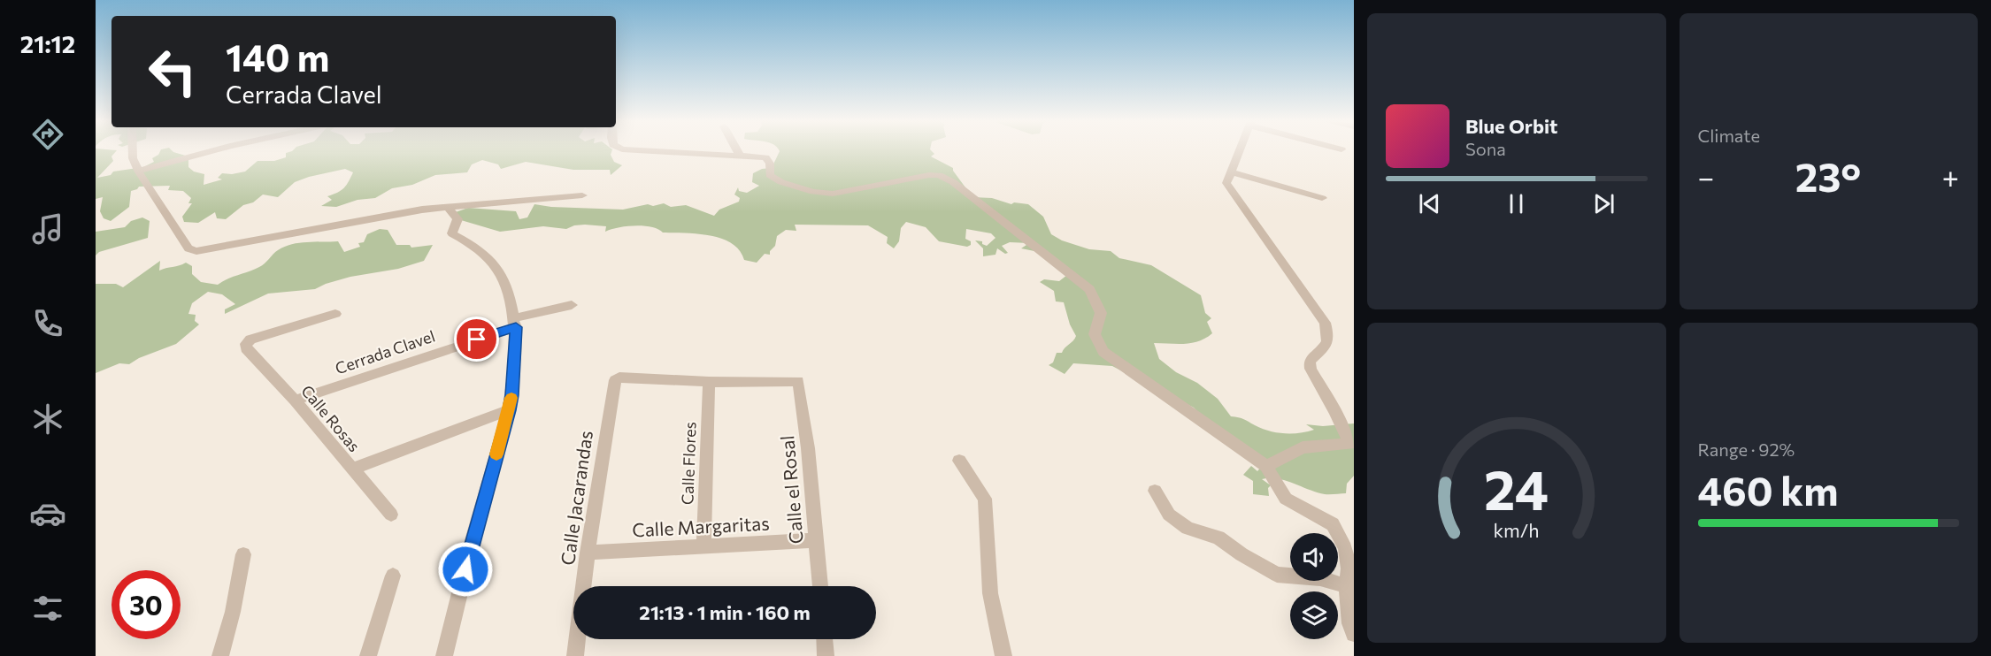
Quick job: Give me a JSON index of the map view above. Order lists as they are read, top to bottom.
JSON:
{
  "streets": {
    "street": [
      "Cerrada Clavel",
      "Calle Rosas",
      "Calle Flores",
      "Calle el Rosal",
      "Calle Jacarandas",
      "Calle Margaritas"
    ]
  },
  "crossings": [
    ["Cerrada Clavel", "Calle Rosas"],
    ["Calle Flores", "Calle el Rosal"],
    ["Calle Flores", "Calle Jacarandas"],
    ["Calle Flores", "Calle Margaritas"],
    ["Calle el Rosal", "Calle Jacarandas"],
    ["Calle el Rosal", "Calle Margaritas"],
    ["Calle Jacarandas", "Calle Margaritas"]
  ],
  "page": {
    "tabs": "21:12",
    "tile": [
      "Climate",
      ["Range · 92%", "460 km"]
    ],
    "turn": ["140 m", "Cerrada Clavel"],
    "song": ["Blue Orbit", "Sona"],
    "heat": ["−", "23°", "+"],
    "limit": "30",
    "trip": "21:13 · 1 min · 160 m",
    "gauge": ["24", "km/h"]
  }
}
